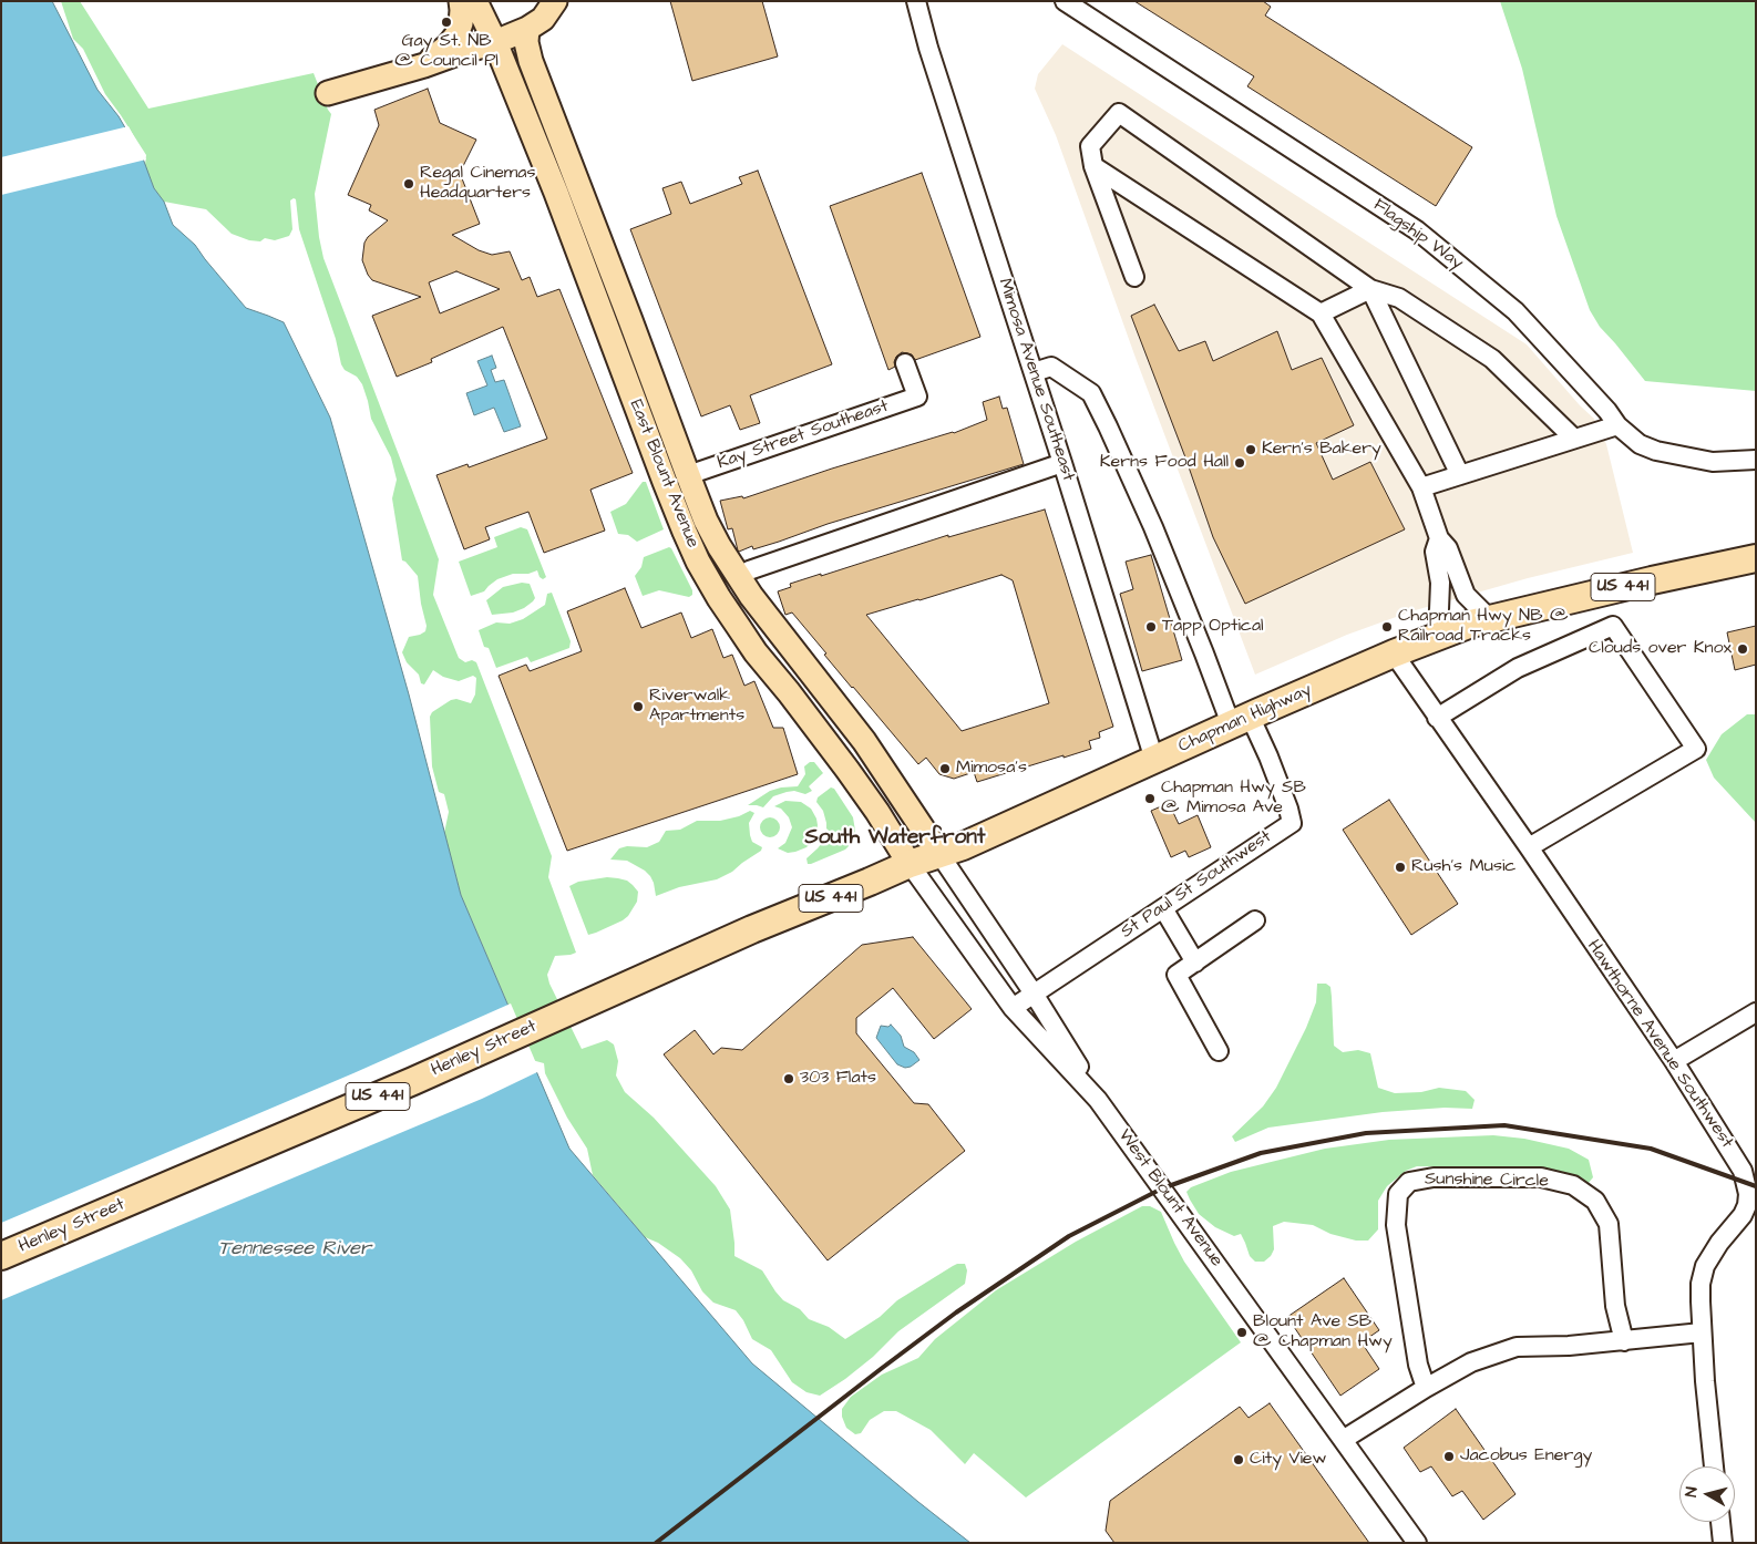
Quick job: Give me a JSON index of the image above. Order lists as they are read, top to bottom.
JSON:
{
  "streets": {
    "highway": ["US 441", "Chapman Highway", "Henley Street"],
    "main road": ["East Blount Avenue"],
    "street": [
      "Flagship Way",
      "Mimosa Avenue Southeast",
      "Kay Street Southeast",
      "St Paul St Southwest",
      "Hawthorne Avenue Southwest",
      "Sunshine Circle",
      "West Blount Avenue"
    ]
  },
  "crossings": [
    ["Mimosa Avenue Southeast", "Chapman Highway"],
    ["East Blount Avenue", "Chapman Highway"],
    ["East Blount Avenue", "West Blount Avenue"],
    ["Chapman Highway", "St Paul St Southwest"],
    ["Chapman Highway", "Hawthorne Avenue Southwest"],
    ["Chapman Highway", "Henley Street"],
    ["Chapman Highway", "West Blount Avenue"],
    ["St Paul St Southwest", "West Blount Avenue"]
  ],
  "districts": ["South Waterfront"],
  "water": ["Tennessee River"],
  "places": [
    "Gay St. NB @ Council Pl",
    "Regal Cinemas Headquarters",
    "Kern's Bakery",
    "Kerns Food Hall",
    "Tapp Optical",
    "Chapman Hwy NB @ Railroad Tracks",
    "Clouds over Knox",
    "Riverwalk Apartments",
    "Mimosa's",
    "Chapman Hwy SB @ Mimosa Ave",
    "Rush's Music",
    "303 Flats",
    "Blount Ave SB @ Chapman Hwy",
    "Jacobus Energy",
    "City View"
  ],
  "north": "left"
}
